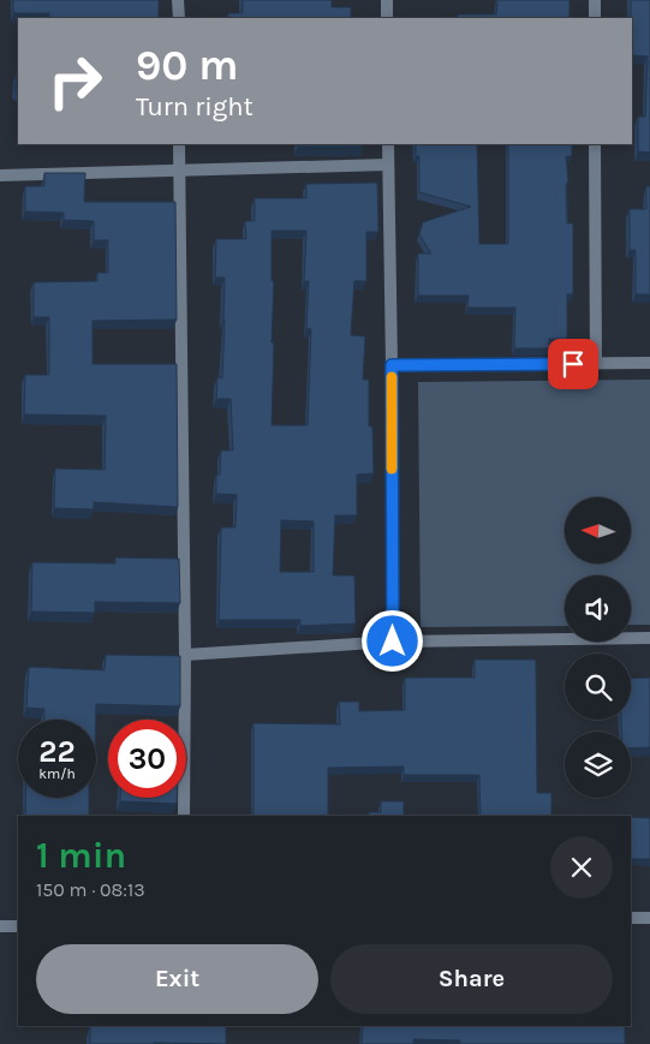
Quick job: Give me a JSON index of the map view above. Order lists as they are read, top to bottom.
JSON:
{
  "north": "left",
  "page": {
    "turn": ["90 m", "Turn right"],
    "speed": "22 km/h",
    "limit": "30",
    "heading": ["1 min", "150 m · 08:13"],
    "buttons": ["Exit", "Share"]
  }
}
